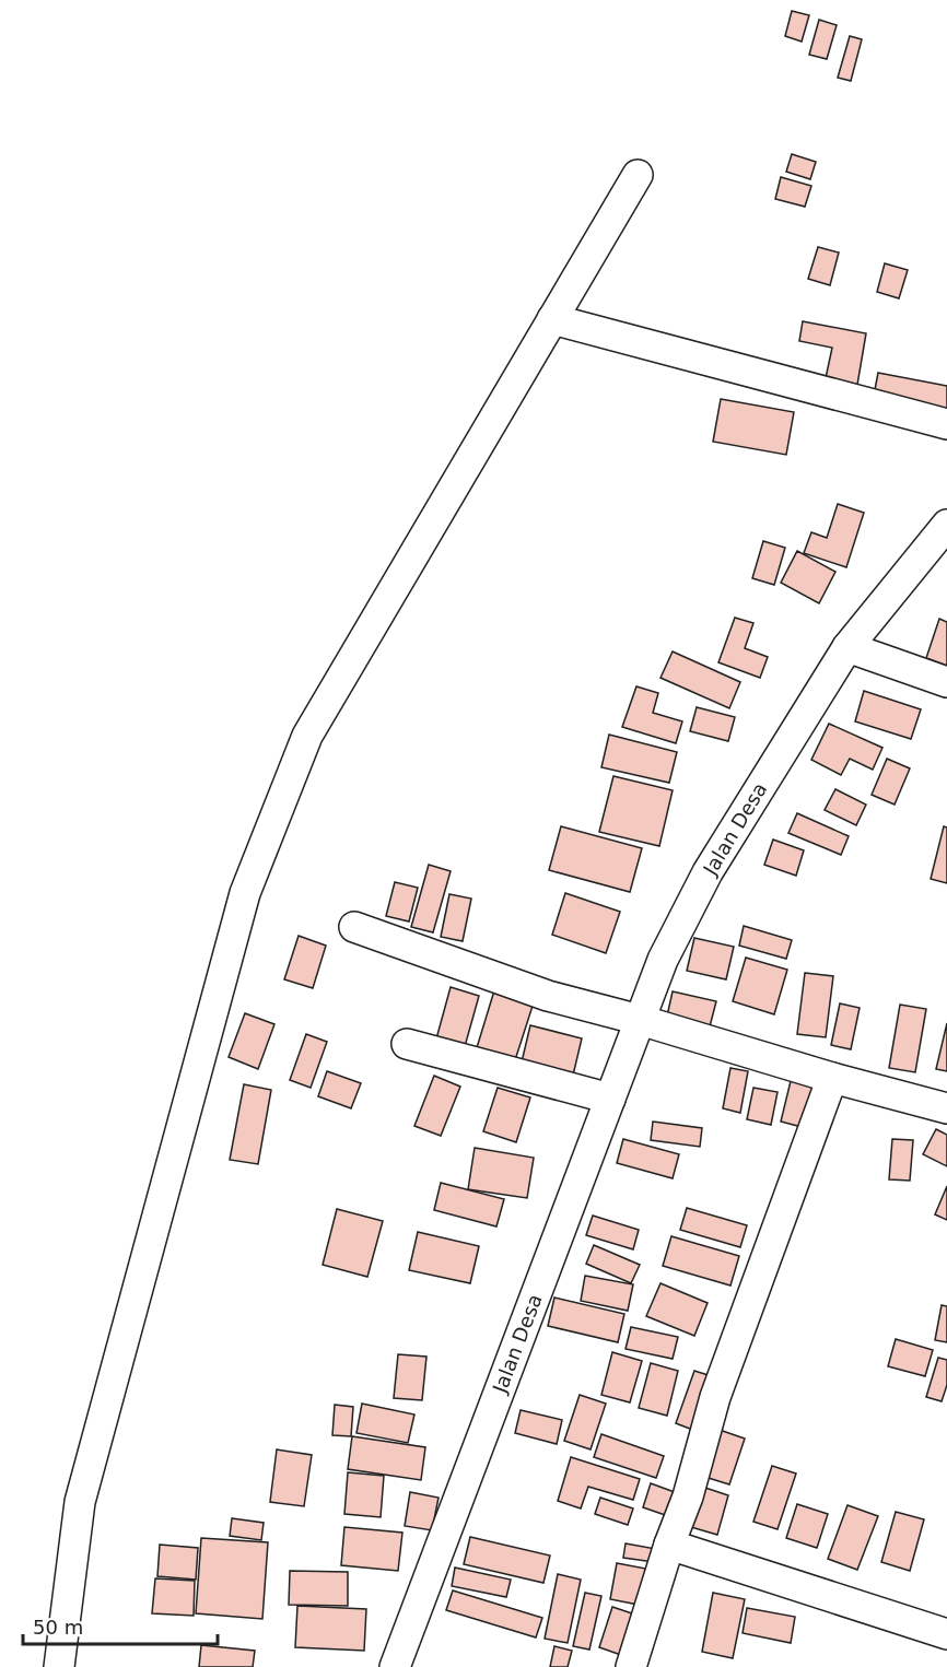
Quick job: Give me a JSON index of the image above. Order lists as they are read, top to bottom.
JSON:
{
  "streets": {
    "street": ["Jalan Desa"]
  },
  "scale_bar": "50 m"
}
